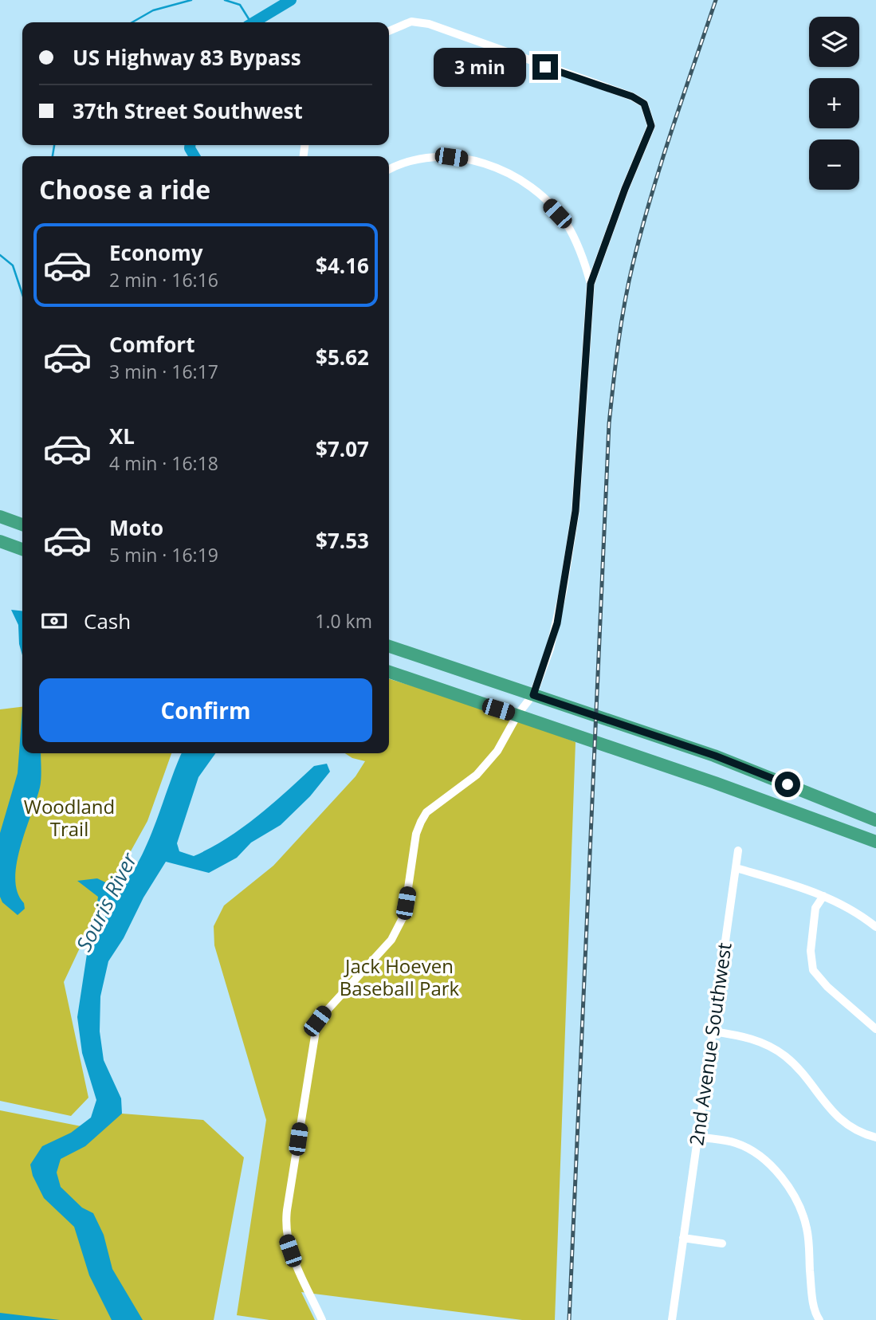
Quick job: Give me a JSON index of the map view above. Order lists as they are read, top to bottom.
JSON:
{
  "streets": {
    "street": ["2nd Avenue Southwest"]
  },
  "water": ["Souris River"],
  "parks": ["Woodland Trail", "Jack Hoeven Baseball Park"],
  "page": {
    "map_buttons": ["+", "−"],
    "banner": ["US Highway 83 Bypass", "37th Street Southwest"],
    "bubble": "3 min",
    "heading": "Choose a ride",
    "list": [
      {
        "name": "Economy",
        "note": "2 min · 16:16",
        "value": "$4.16"
      },
      {
        "name": "Comfort",
        "note": "3 min · 16:17",
        "value": "$5.62"
      },
      {
        "name": "XL",
        "note": "4 min · 16:18",
        "value": "$7.07"
      },
      {
        "name": "Moto",
        "note": "5 min · 16:19",
        "value": "$7.53"
      }
    ],
    "pay": ["Cash", "1.0 km"],
    "buttons": "Confirm"
  }
}
